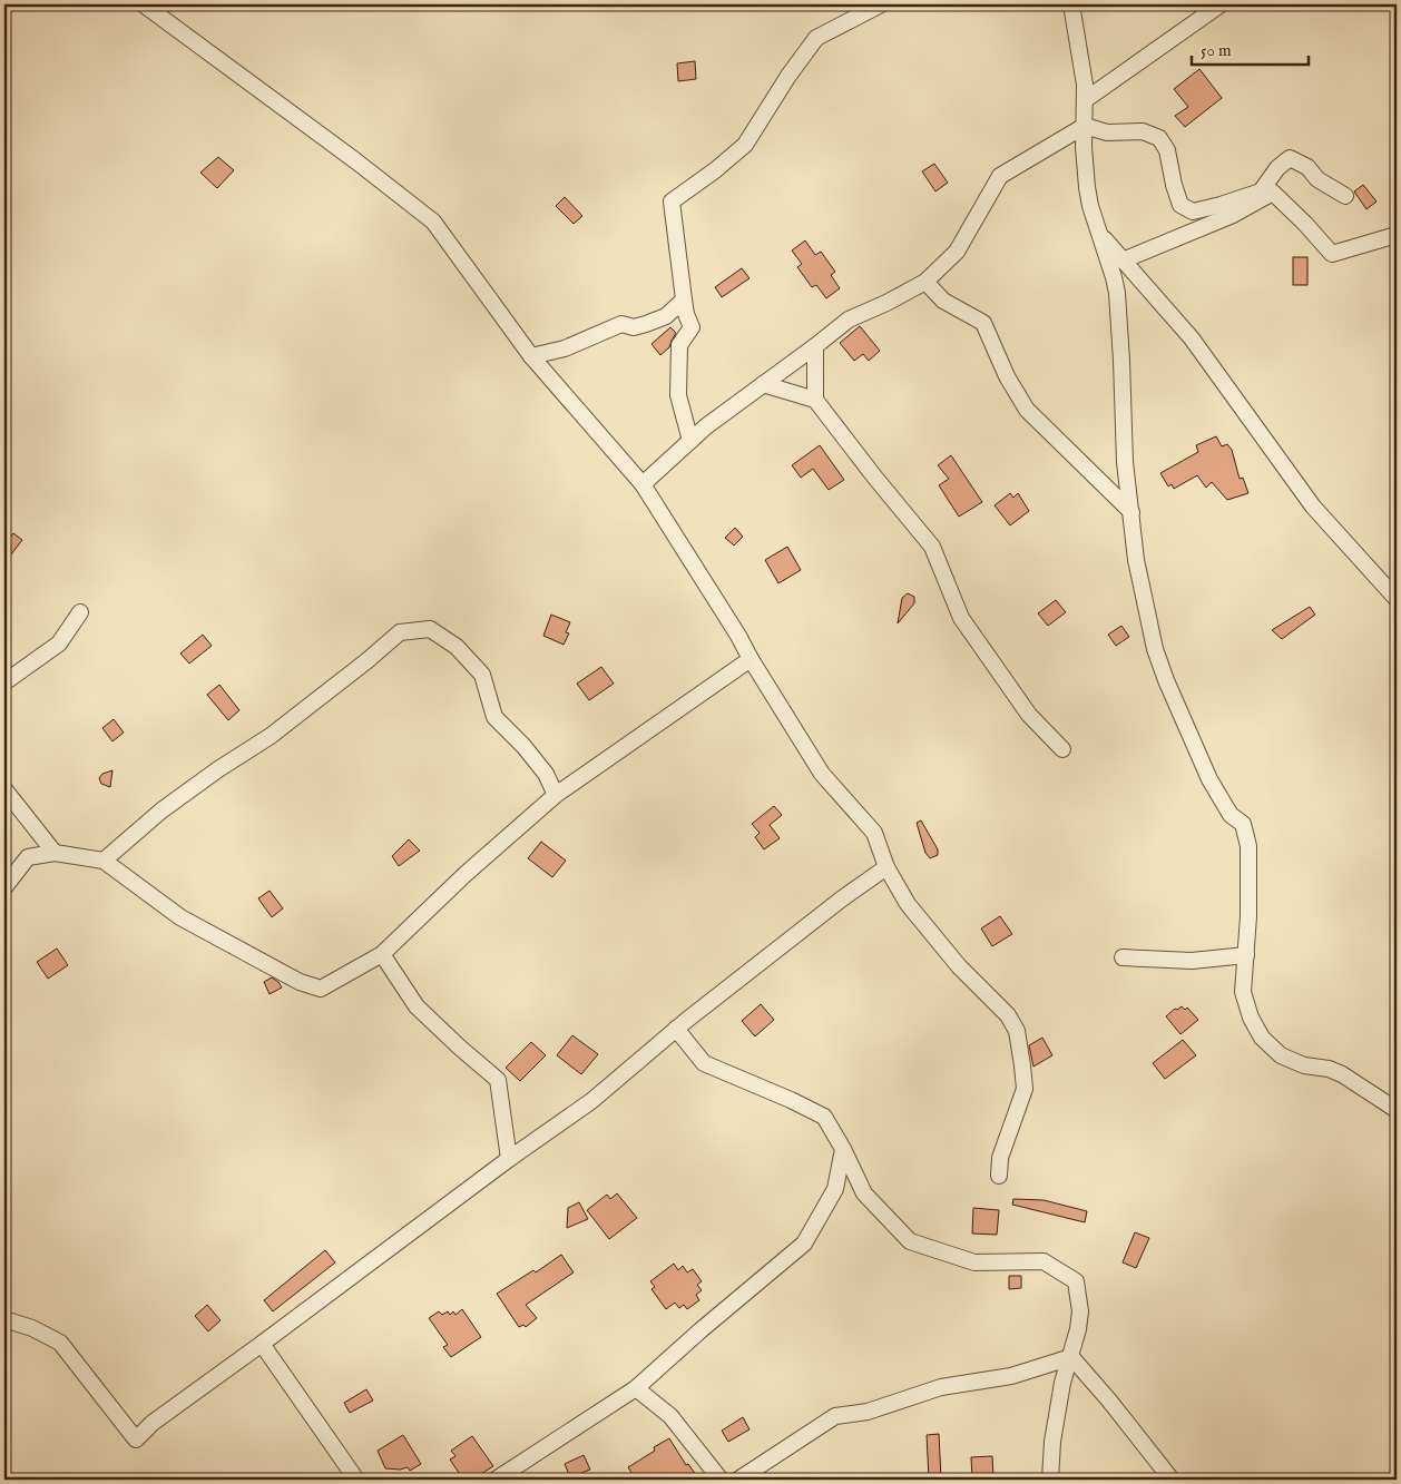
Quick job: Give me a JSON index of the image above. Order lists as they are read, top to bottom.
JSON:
{
  "scale_bar": "50 m"
}
